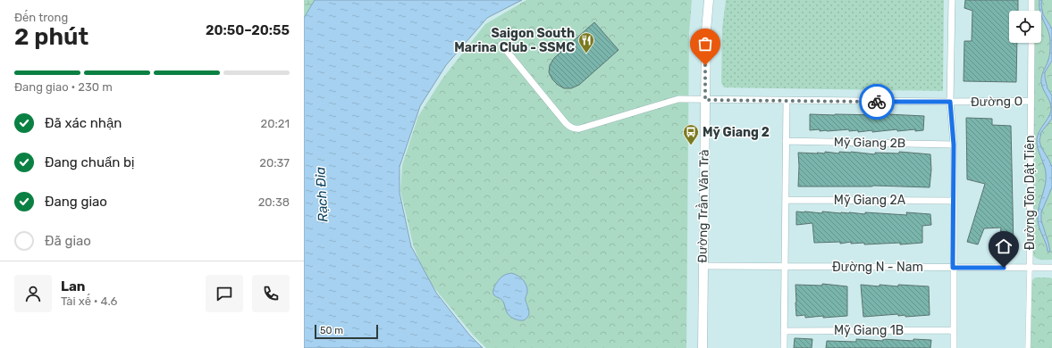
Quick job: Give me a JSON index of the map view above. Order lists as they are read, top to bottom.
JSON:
{
  "streets": {
    "main road": ["Đường Trần Văn Trà"],
    "street": [
      "Đường O",
      "Mỹ Giang 2B",
      "Đường Tôn Dật Tiên",
      "Mỹ Giang 2A",
      "Đường N - Nam",
      "Mỹ Giang 1B"
    ]
  },
  "crossings": [
    ["Đường O", "Đường Tôn Dật Tiên"],
    ["Đường O", "Đường Trần Văn Trà"],
    ["Đường Tôn Dật Tiên", "Đường N - Nam"],
    ["Đường Trần Văn Trà", "Đường N - Nam"]
  ],
  "water": ["Rạch Đỉa"],
  "places": {
    "restaurant": ["Saigon South Marina Club - SSMC"],
    "bus stop": ["Mỹ Giang 2"]
  },
  "scale_bar": "50 m",
  "page": {
    "heading": ["2 phút", "Đến trong", "20:50–20:55"],
    "panel": ["Lan", "Tài xế · 4.6"],
    "bar": "Đang giao · 230 m",
    "list": [
      ["Đã xác nhận", "20:21"],
      ["Đang chuẩn bị", "20:37"],
      ["Đang giao", "20:38"],
      "Đã giao"
    ],
    "scale": "50 m"
  }
}
